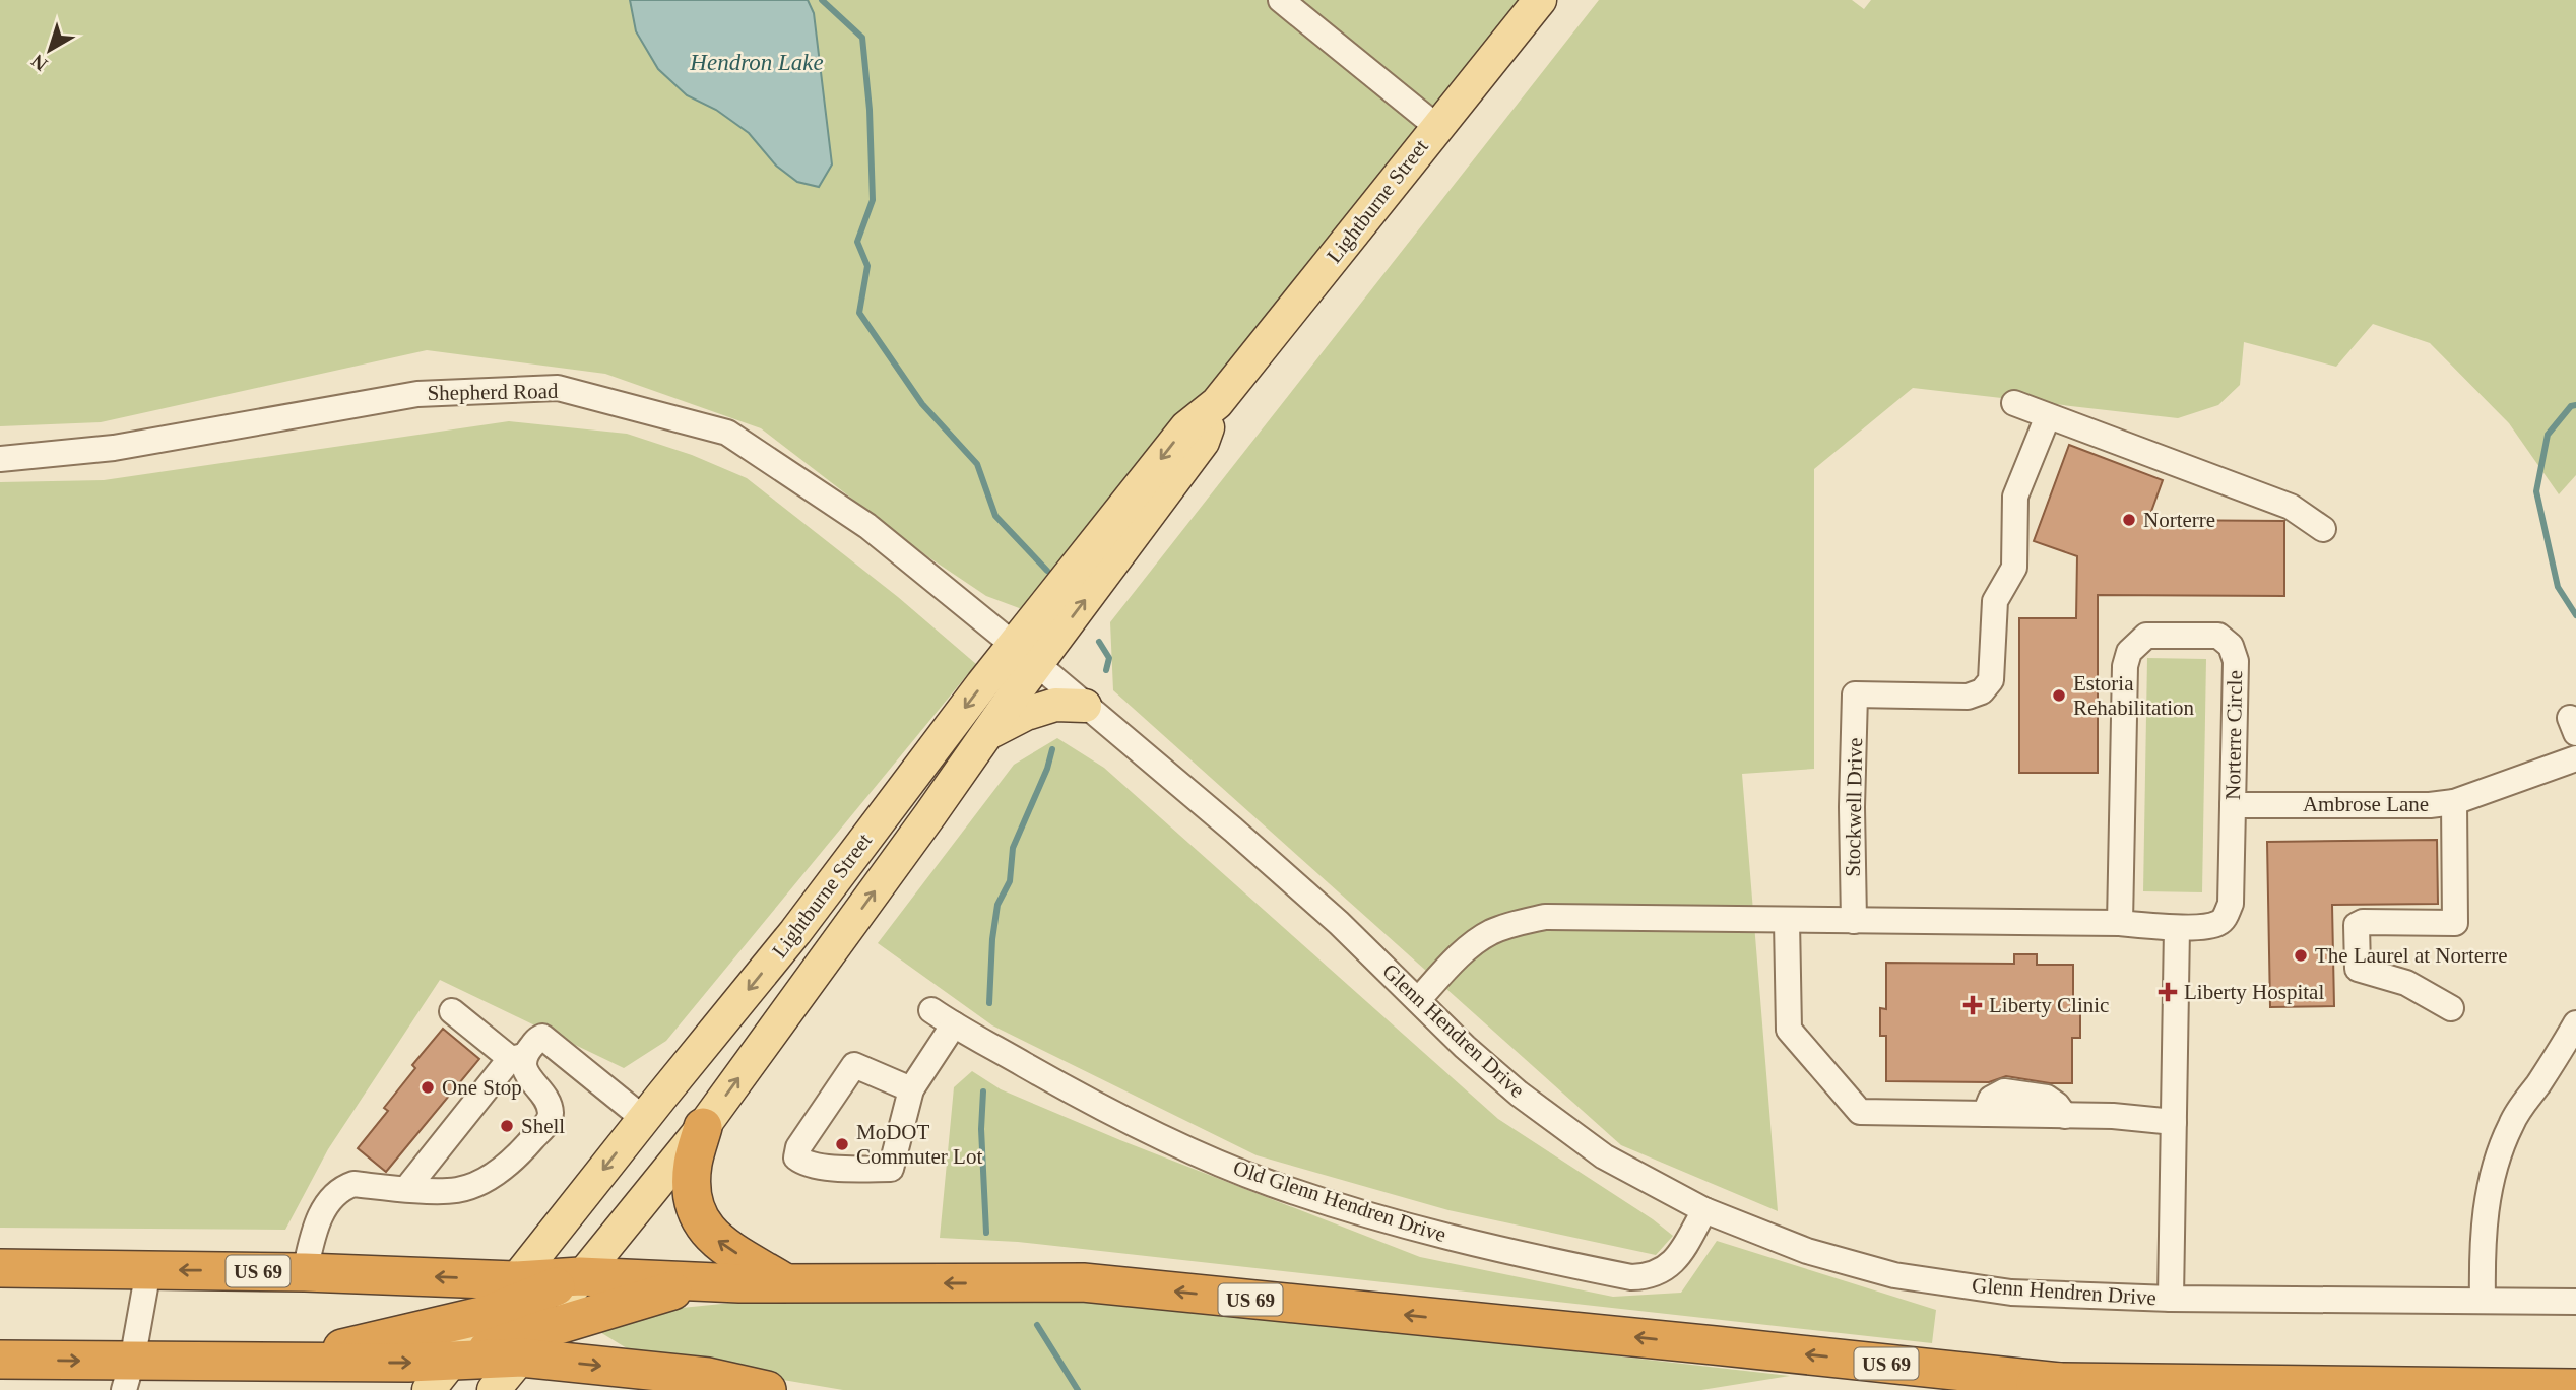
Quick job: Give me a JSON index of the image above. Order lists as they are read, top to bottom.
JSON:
{
  "streets": {
    "highway": ["US 69"],
    "main road": ["Lightburne Street"],
    "street": [
      "Shepherd Road",
      "Norterre Circle",
      "Ambrose Lane",
      "Stockwell Drive",
      "Glenn Hendren Drive",
      "Old Glenn Hendren Drive"
    ]
  },
  "crossings": [
    ["Lightburne Street", "Shepherd Road"],
    ["Lightburne Street", "Glenn Hendren Drive"],
    ["Lightburne Street", "US 69"],
    ["Shepherd Road", "Glenn Hendren Drive"],
    ["Norterre Circle", "Ambrose Lane"],
    ["Glenn Hendren Drive", "Old Glenn Hendren Drive"]
  ],
  "water": ["Hendron Lake"],
  "places": {
    "other": [
      "Norterre",
      "Estoria Rehabilitation",
      "The Laurel at Norterre",
      "One Stop",
      "Shell",
      "MoDOT Commuter Lot"
    ],
    "health": ["Liberty Hospital", "Liberty Clinic"]
  },
  "north": "bottom left"
}
